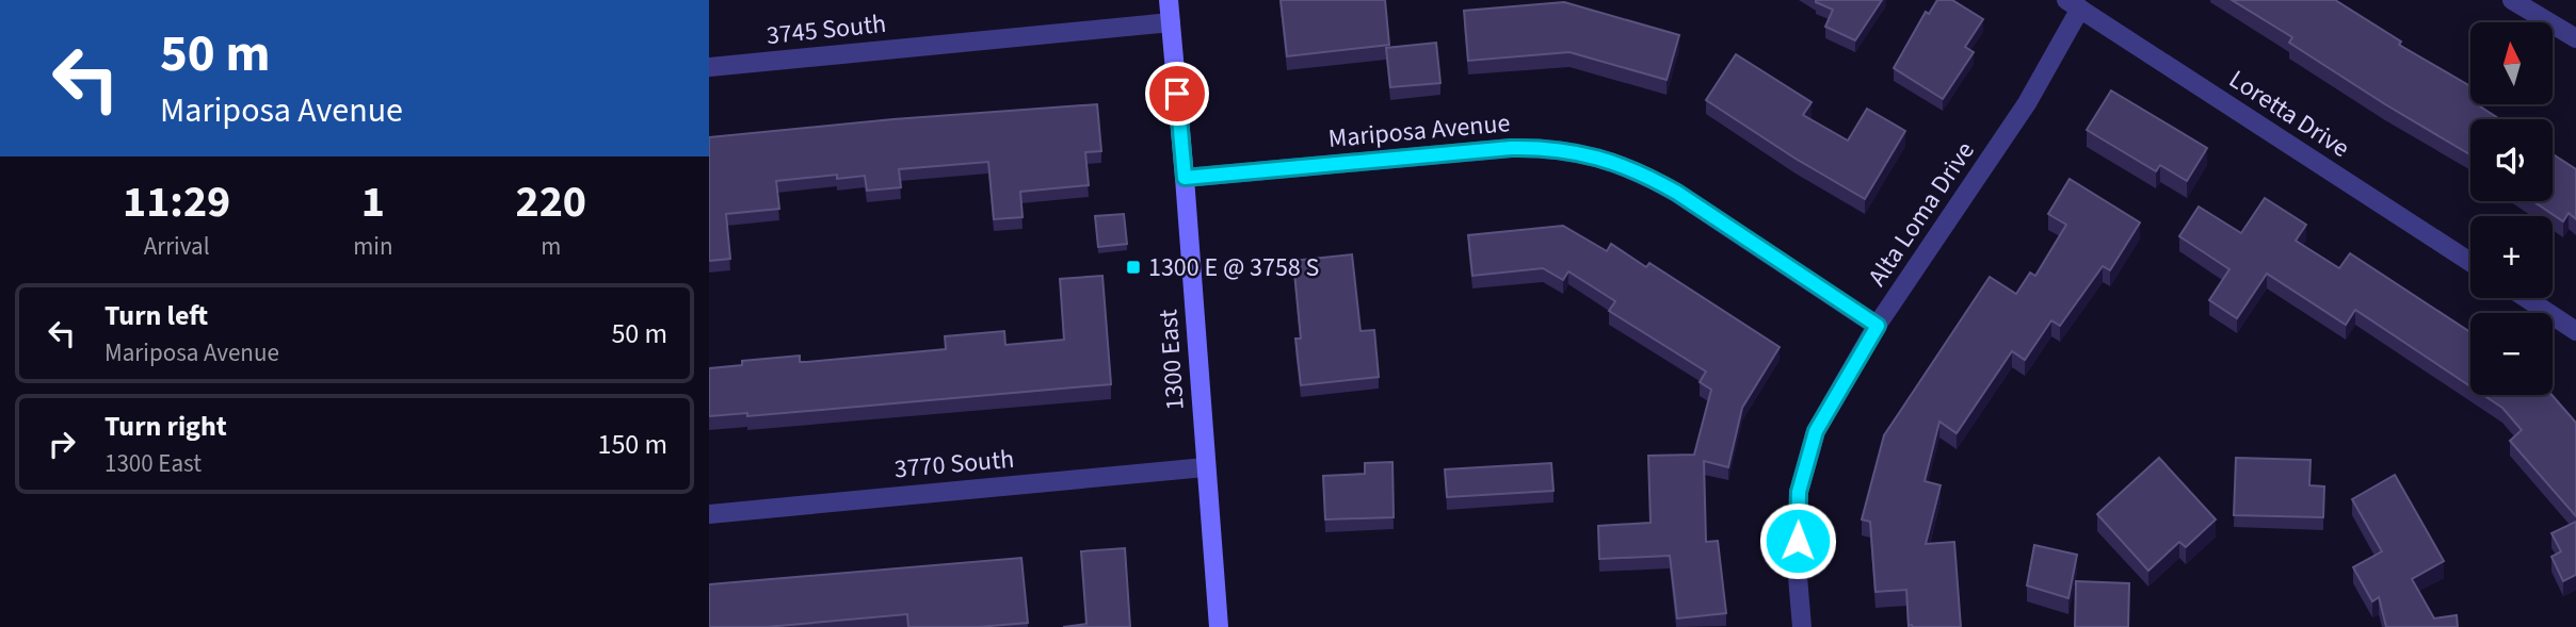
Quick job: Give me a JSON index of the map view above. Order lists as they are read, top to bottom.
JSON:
{
  "streets": {
    "main road": ["1300 East"],
    "street": [
      "3745 South",
      "Loretta Drive",
      "Mariposa Avenue",
      "Alta Loma Drive",
      "3770 South"
    ]
  },
  "crossings": [
    ["3745 South", "1300 East"],
    ["Loretta Drive", "Alta Loma Drive"],
    ["Mariposa Avenue", "Alta Loma Drive"],
    ["Mariposa Avenue", "1300 East"],
    ["1300 East", "3770 South"]
  ],
  "places": {
    "transit": ["1300 E @ 3758 S"]
  },
  "north": "top",
  "page": {
    "turn": ["50 m", "Mariposa Avenue"],
    "map_buttons": ["+", "−"],
    "eta": [
      "11:29",
      "Arrival",
      "1",
      "min",
      "220",
      "m"
    ],
    "list": [
      {
        "name": "Turn left",
        "note": "Mariposa Avenue",
        "value": "50 m"
      },
      {
        "name": "Turn right",
        "note": "1300 East",
        "value": "150 m"
      }
    ]
  }
}
